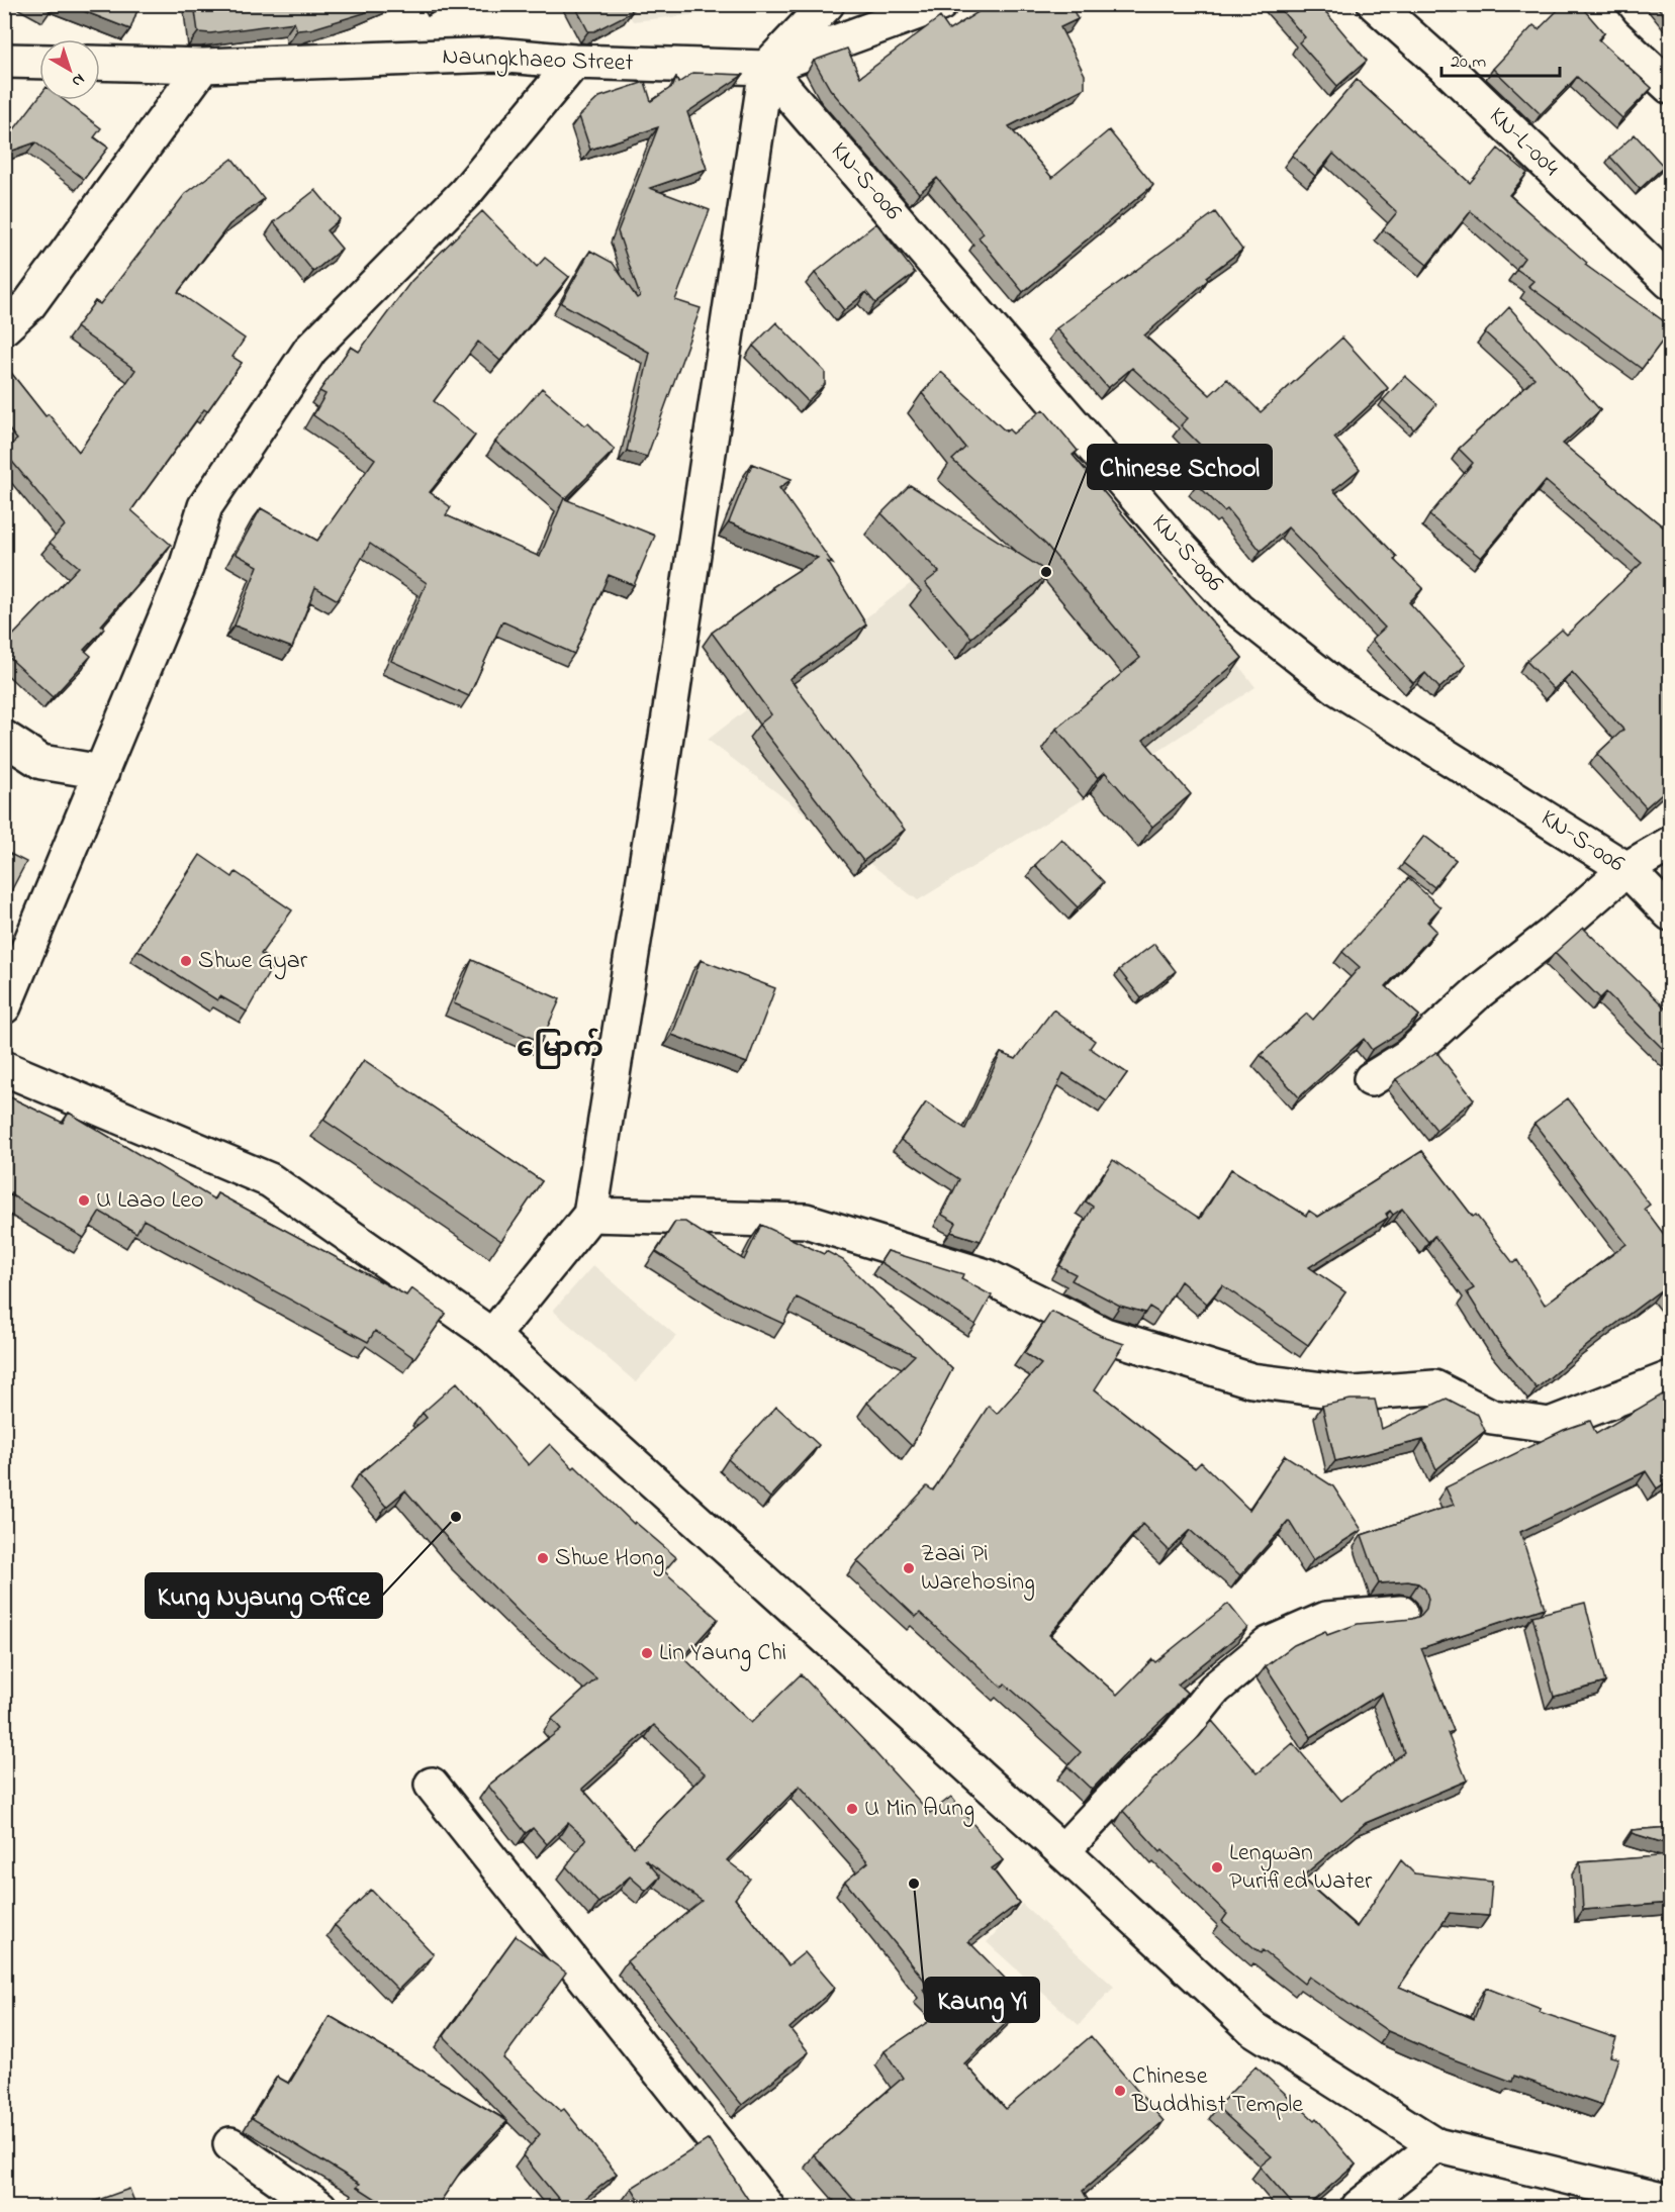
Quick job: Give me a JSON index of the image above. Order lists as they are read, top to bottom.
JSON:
{
  "streets": {
    "main road": ["Naungkhaeo Street", "KN-L-004", "KN-S-006"]
  },
  "crossings": [
    ["Naungkhaeo Street", "KN-S-006"]
  ],
  "districts": ["မြောက်"],
  "places": [
    "Chinese School",
    "Shwe Gyar",
    "U Laao Leo",
    "Kung Nyaung Office",
    "Shwe Hong",
    "Zaai Pi Warehosing",
    "Lin Yaung Chi",
    "U Min Aung",
    "Lengwan Purified Water",
    "Kaung Yi",
    "Chinese Buddhist Temple"
  ],
  "scale_bar": "20 m",
  "north": "bottom right"
}
